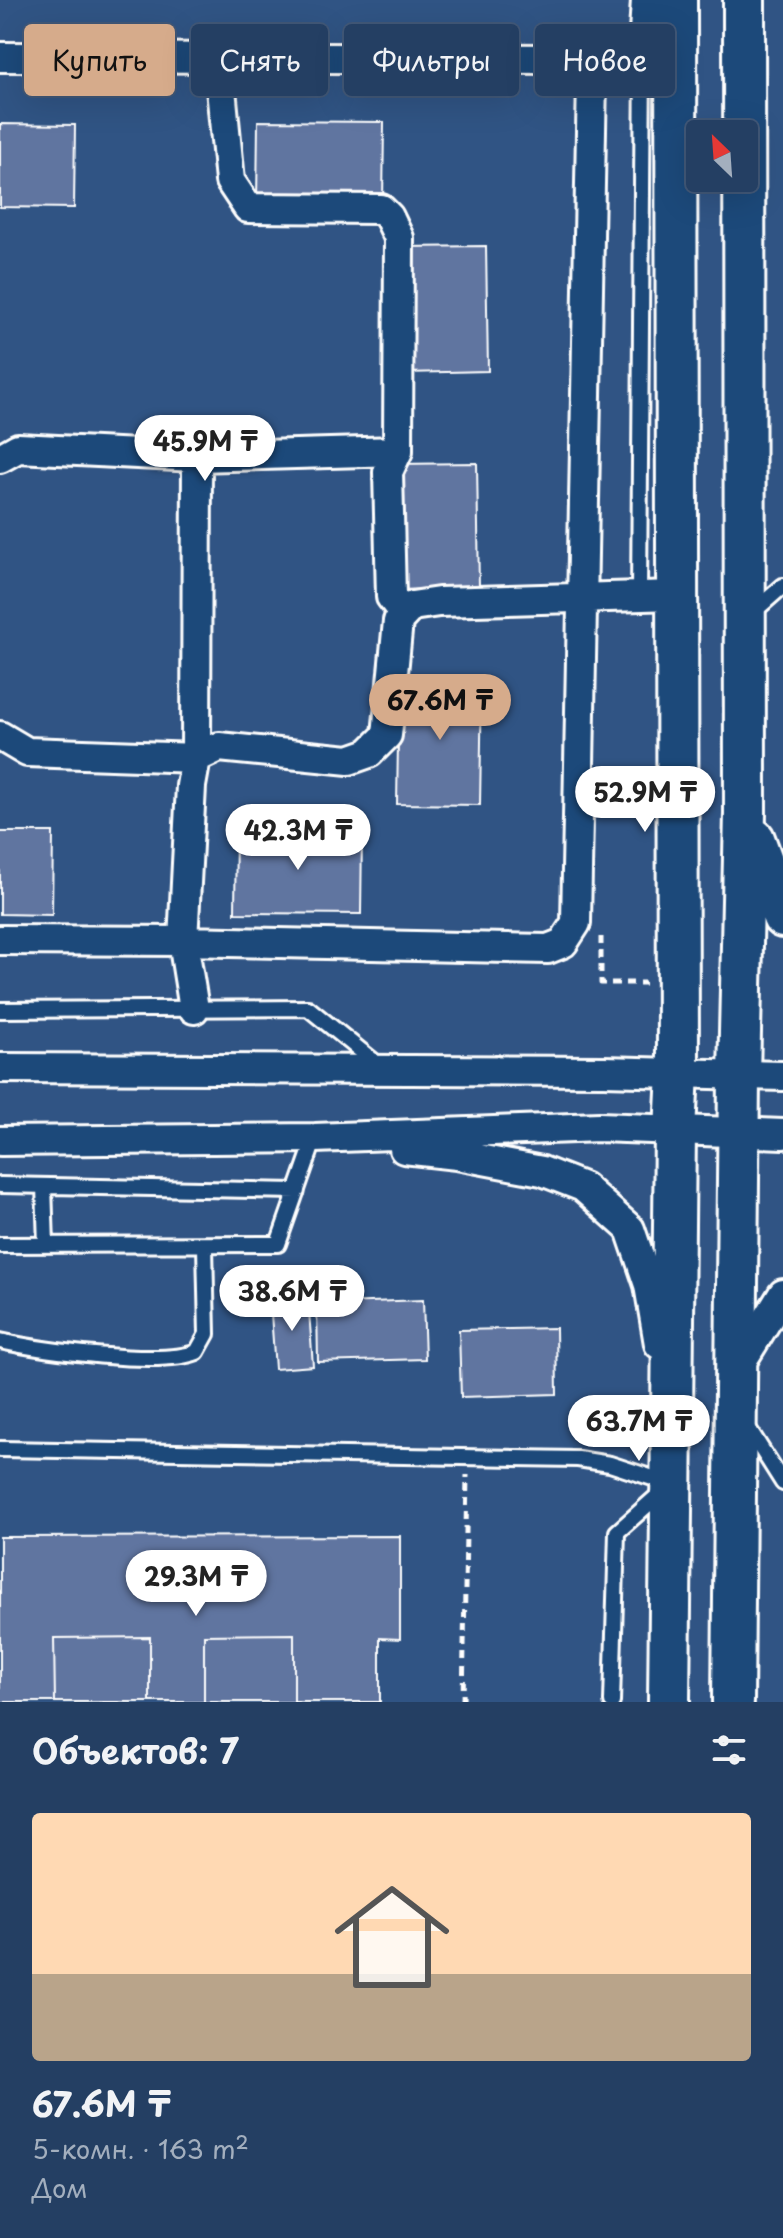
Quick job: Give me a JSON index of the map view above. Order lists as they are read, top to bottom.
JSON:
{
  "north": "top left",
  "page": {
    "chip": [
      "Купить",
      "Снять",
      "Фильтры",
      "Новое"
    ],
    "price": [
      "45.9M ₸",
      "67.6M ₸",
      "52.9M ₸",
      "42.3M ₸",
      "38.6M ₸",
      "63.7M ₸",
      "29.3M ₸"
    ],
    "heading": "Объектов: 7",
    "list": [
      {
        "name": "67.6M ₸",
        "note": "5-комн. · 163 m² · Дом"
      }
    ]
  }
}
